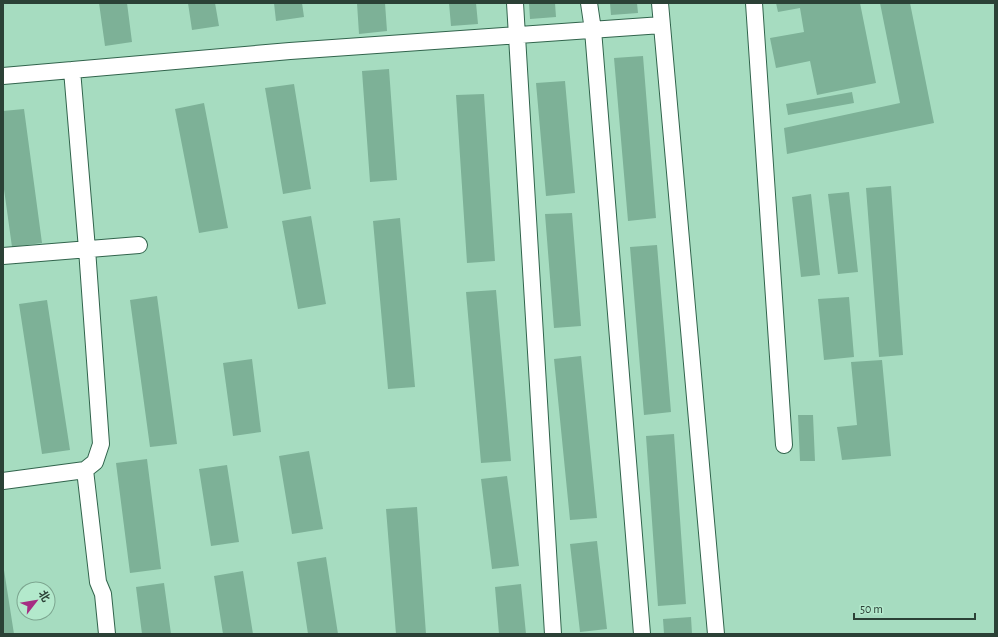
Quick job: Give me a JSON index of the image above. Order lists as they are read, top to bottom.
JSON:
{
  "scale_bar": "50 m",
  "north": "top right"
}
